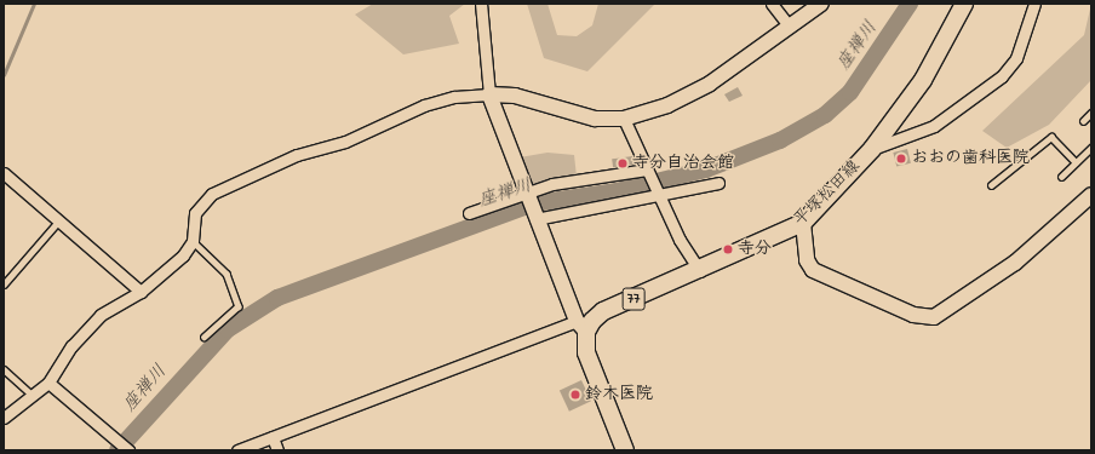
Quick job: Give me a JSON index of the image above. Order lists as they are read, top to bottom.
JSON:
{
  "streets": {
    "main road": ["平塚松田線", "77"]
  },
  "water": ["座禅川"],
  "places": [
    "おおの歯科医院",
    "寺分自治会館",
    "寺分",
    "鈴木医院"
  ]
}
